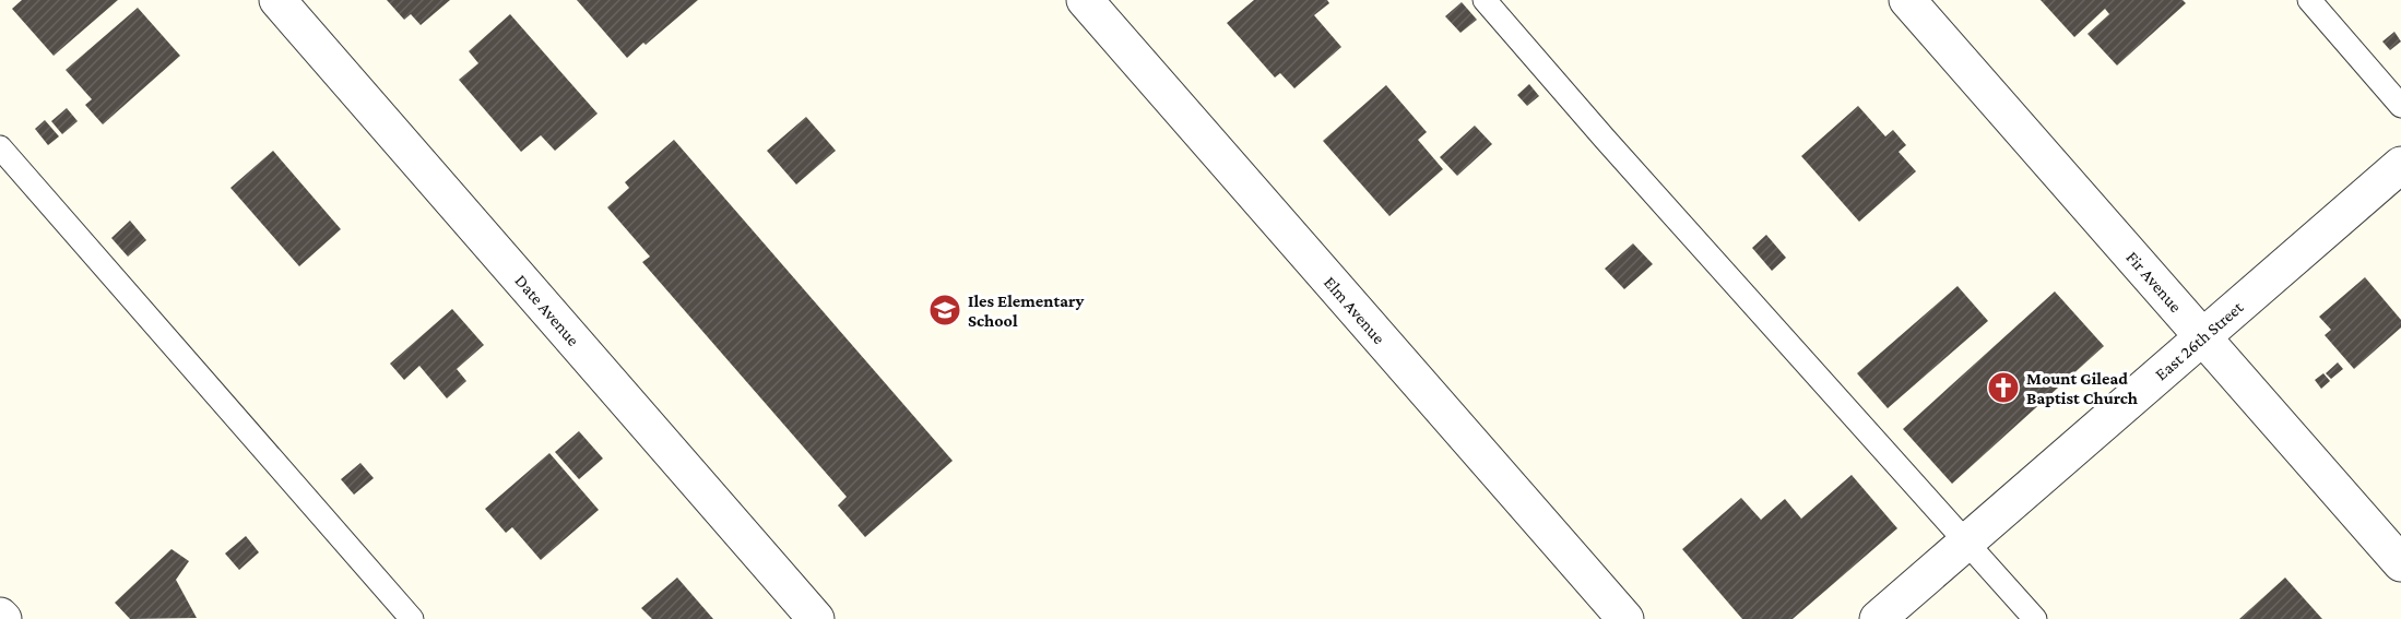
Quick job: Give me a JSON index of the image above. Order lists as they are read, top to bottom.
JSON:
{
  "streets": {
    "street": [
      "Fir Avenue",
      "Date Avenue",
      "Elm Avenue",
      "East 26th Street"
    ]
  },
  "crossings": [
    ["Fir Avenue", "East 26th Street"]
  ],
  "places": {
    "school or university": ["Iles Elementary School"],
    "church": ["Mount Gilead Baptist Church"]
  }
}
